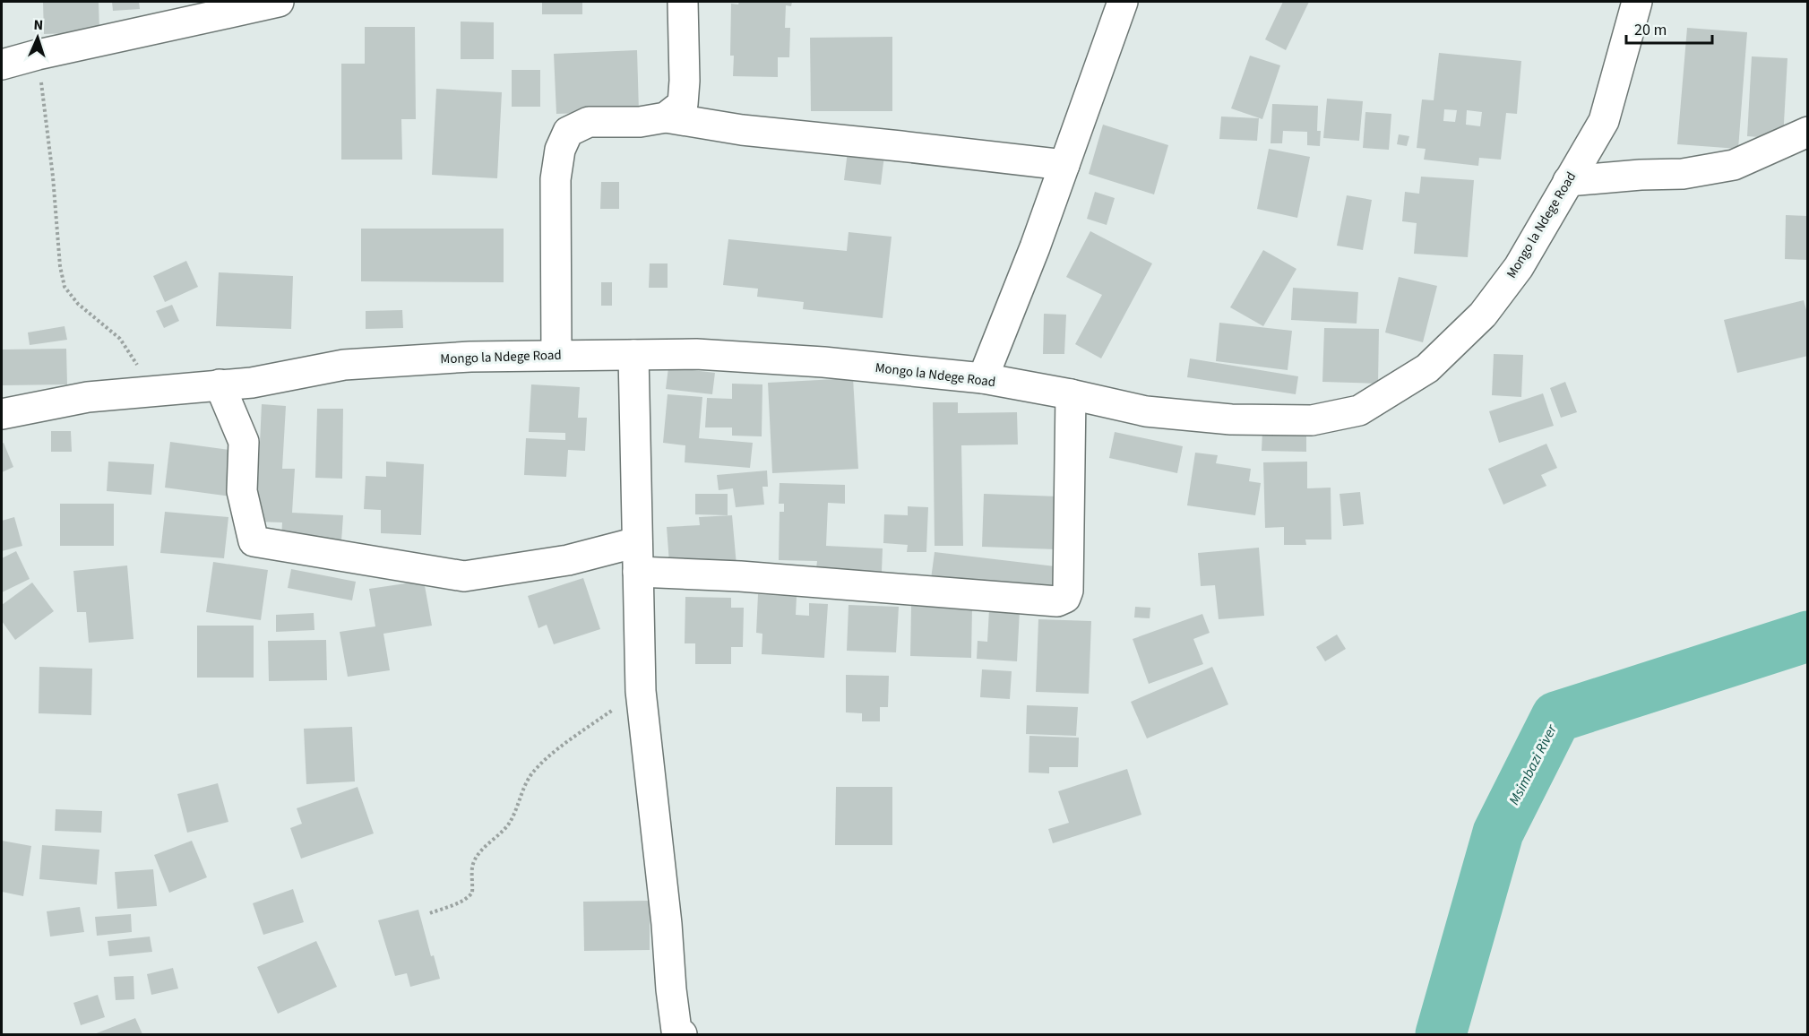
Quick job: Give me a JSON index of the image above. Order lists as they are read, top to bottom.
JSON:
{
  "streets": {
    "street": ["Mongo la Ndege Road"]
  },
  "water": ["Msimbazi River"],
  "scale_bar": "20 m",
  "north": "top"
}
